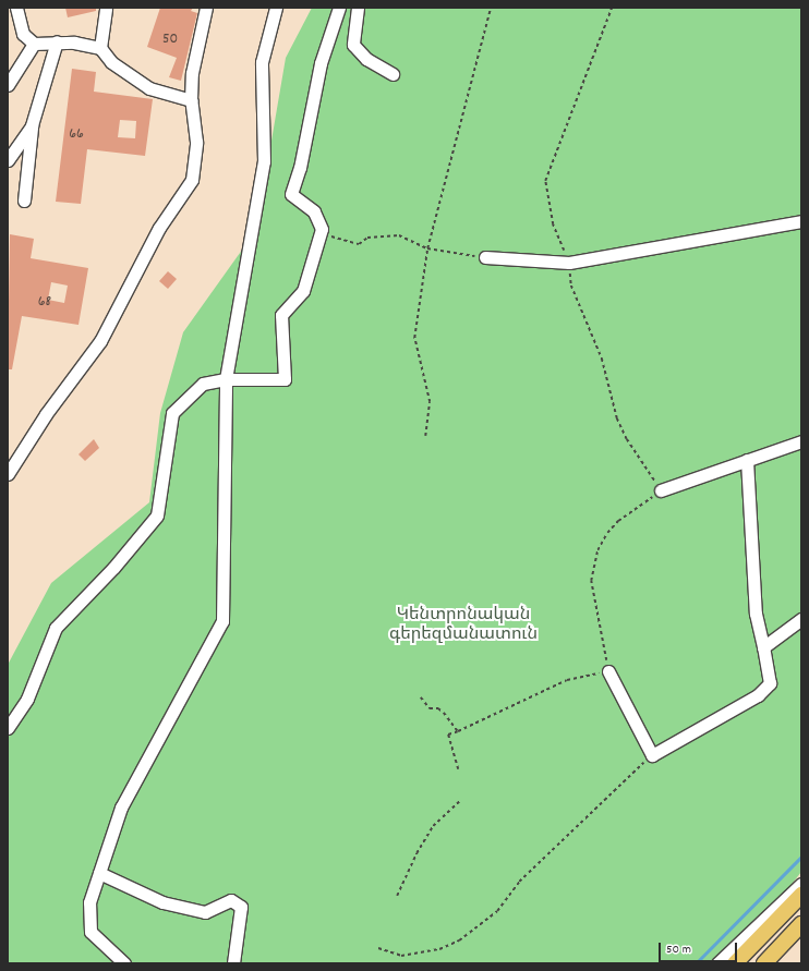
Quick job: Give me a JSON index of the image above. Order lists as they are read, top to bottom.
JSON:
{
  "parks": ["Կենտրոնական գերեզմանատուն"],
  "house_numbers": ["50", "66", "68"],
  "scale_bar": "50 m"
}
